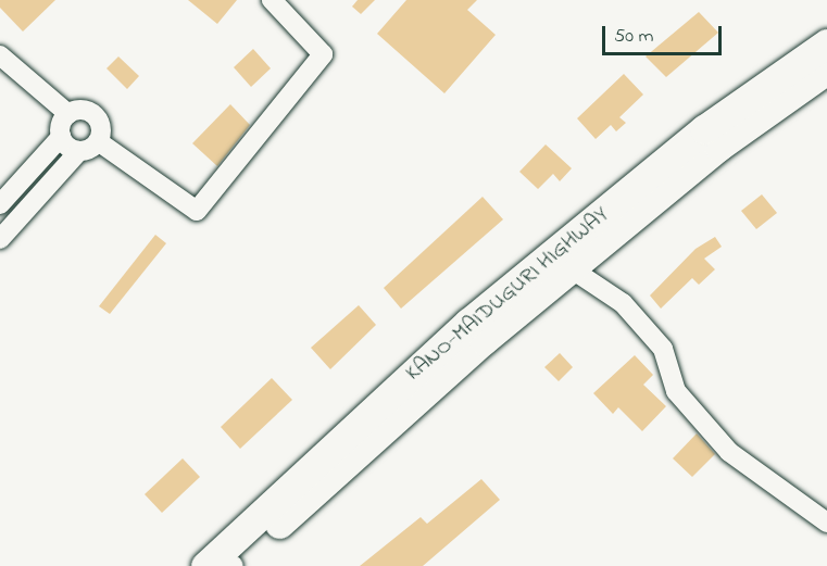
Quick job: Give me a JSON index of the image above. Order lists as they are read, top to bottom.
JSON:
{
  "streets": {
    "highway": ["KANO-MAIDUGURI HIGHWAY"]
  },
  "scale_bar": "50 m"
}
